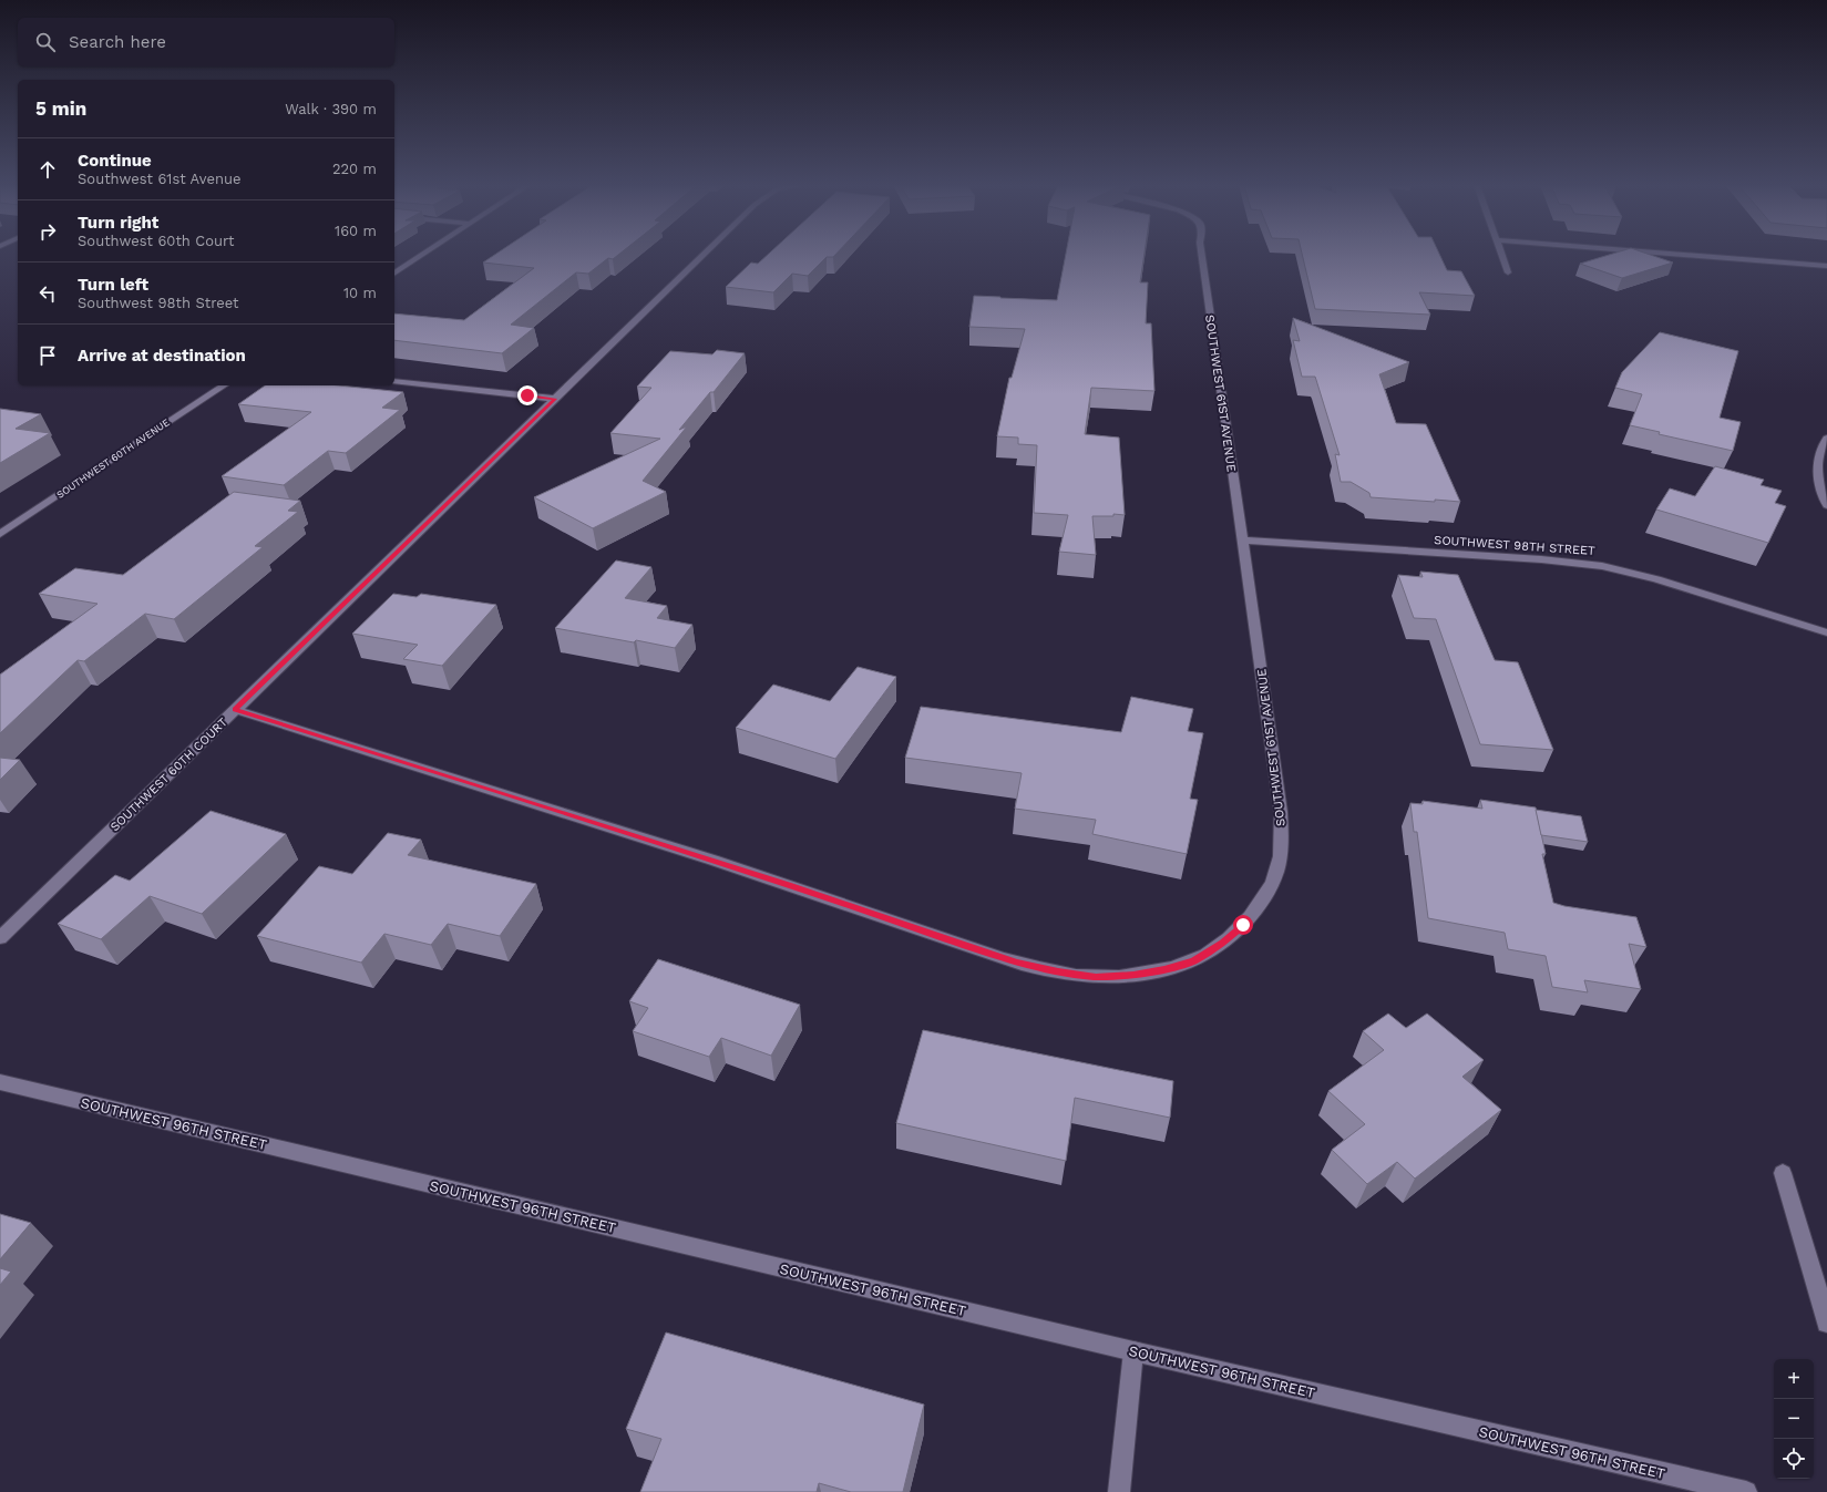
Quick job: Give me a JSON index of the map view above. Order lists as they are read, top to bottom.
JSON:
{
  "streets": {
    "street": [
      "SOUTHWEST 61ST AVENUE",
      "SOUTHWEST 60TH AVENUE",
      "SOUTHWEST 98TH STREET",
      "SOUTHWEST 60TH COURT",
      "SOUTHWEST 96TH STREET"
    ]
  },
  "crossings": [
    ["SOUTHWEST 61ST AVENUE", "SOUTHWEST 98TH STREET"],
    ["SOUTHWEST 61ST AVENUE", "SOUTHWEST 60TH COURT"]
  ],
  "page": {
    "search": "Search here",
    "heading": ["5 min", "Walk · 390 m"],
    "list": [
      ["Continue", "Southwest 61st Avenue", "220 m"],
      ["Turn right", "Southwest 60th Court", "160 m"],
      ["Turn left", "Southwest 98th Street", "10 m"],
      "Arrive at destination"
    ],
    "map_buttons": ["+", "−"]
  }
}
